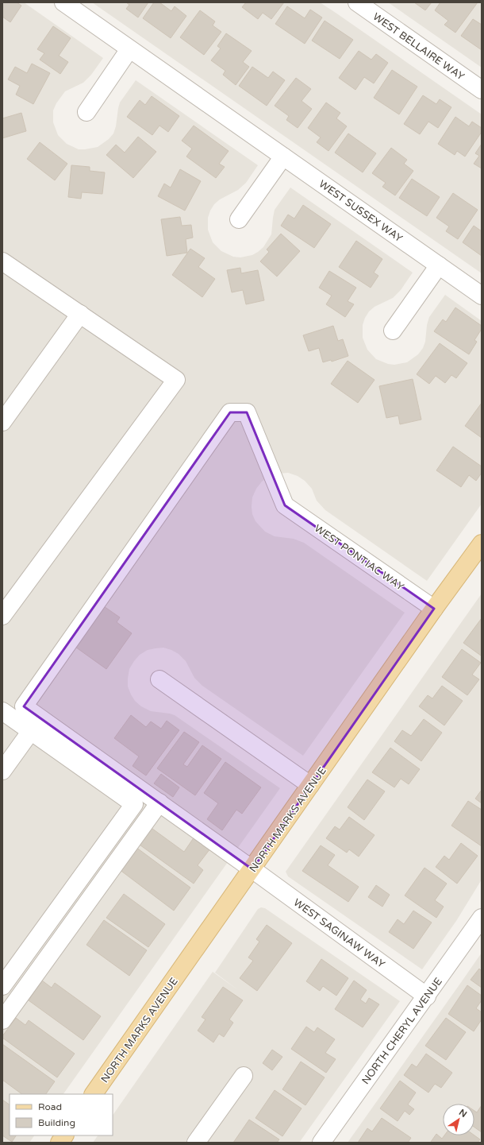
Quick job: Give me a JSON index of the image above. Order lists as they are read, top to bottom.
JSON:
{
  "streets": {
    "main road": ["NORTH MARKS AVENUE"],
    "street": [
      "WEST BELLAIRE WAY",
      "WEST SUSSEX WAY",
      "WEST PONTIAC WAY",
      "WEST SAGINAW WAY",
      "NORTH CHERYL AVENUE"
    ]
  },
  "crossings": [
    ["WEST PONTIAC WAY", "NORTH MARKS AVENUE"],
    ["WEST PONTIAC WAY", "WEST SAGINAW WAY"],
    ["NORTH MARKS AVENUE", "WEST SAGINAW WAY"],
    ["WEST SAGINAW WAY", "NORTH CHERYL AVENUE"]
  ],
  "legend": ["Road", "Building"],
  "north": "top right"
}
